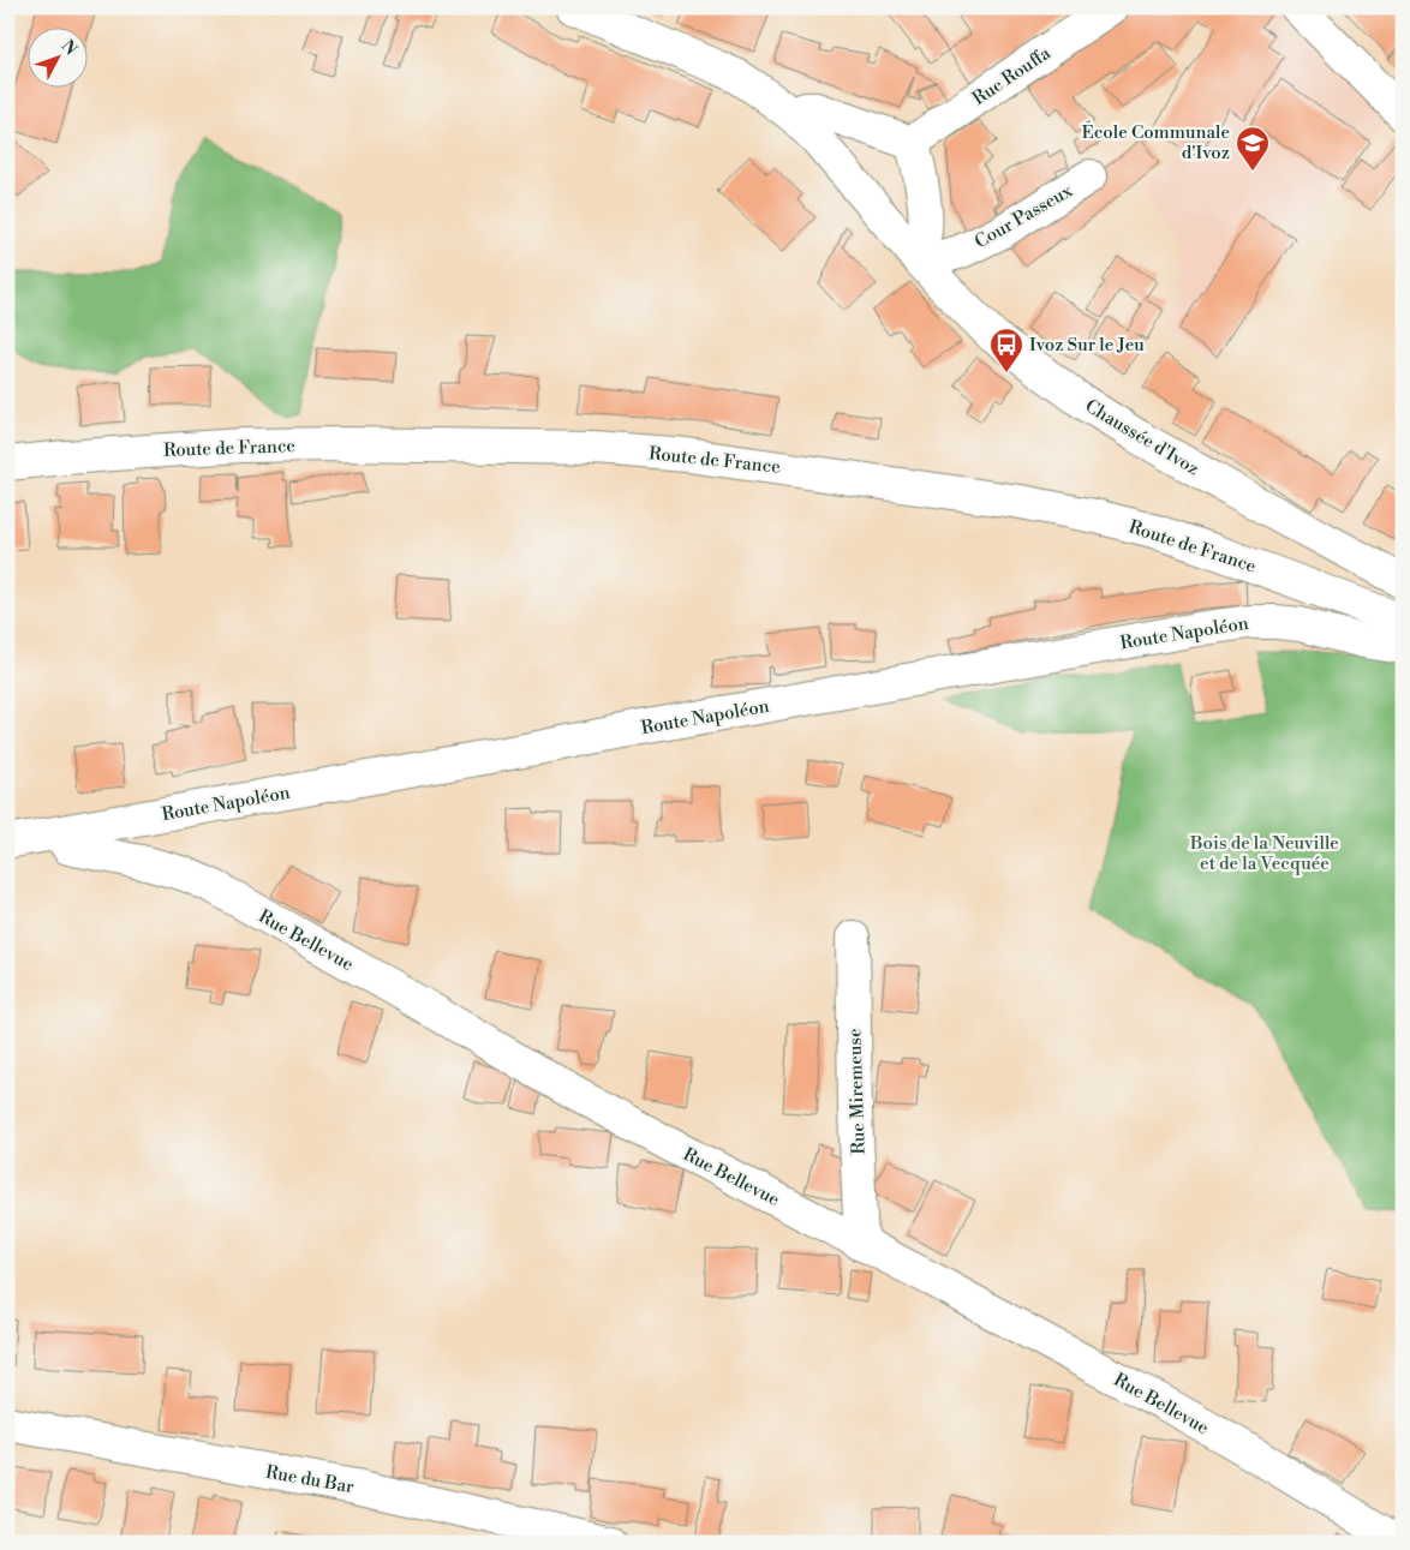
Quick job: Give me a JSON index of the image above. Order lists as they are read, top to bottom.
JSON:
{
  "streets": {
    "street": [
      "Rue Rouffa",
      "Cour Passeux",
      "Chaussée d'Ivoz",
      "Route de France",
      "Route Napoléon",
      "Rue Bellevue",
      "Rue Miremeuse",
      "Rue du Bar"
    ]
  },
  "crossings": [
    ["Cour Passeux", "Chaussée d'Ivoz"],
    ["Route Napoléon", "Rue Bellevue"],
    ["Rue Bellevue", "Rue Miremeuse"]
  ],
  "parks": ["Bois de la Neuville et de la Vecquée"],
  "places": {
    "school or university": ["École Communale d'Ivoz"],
    "bus stop": ["Ivoz Sur le Jeu"]
  },
  "north": "top right"
}
